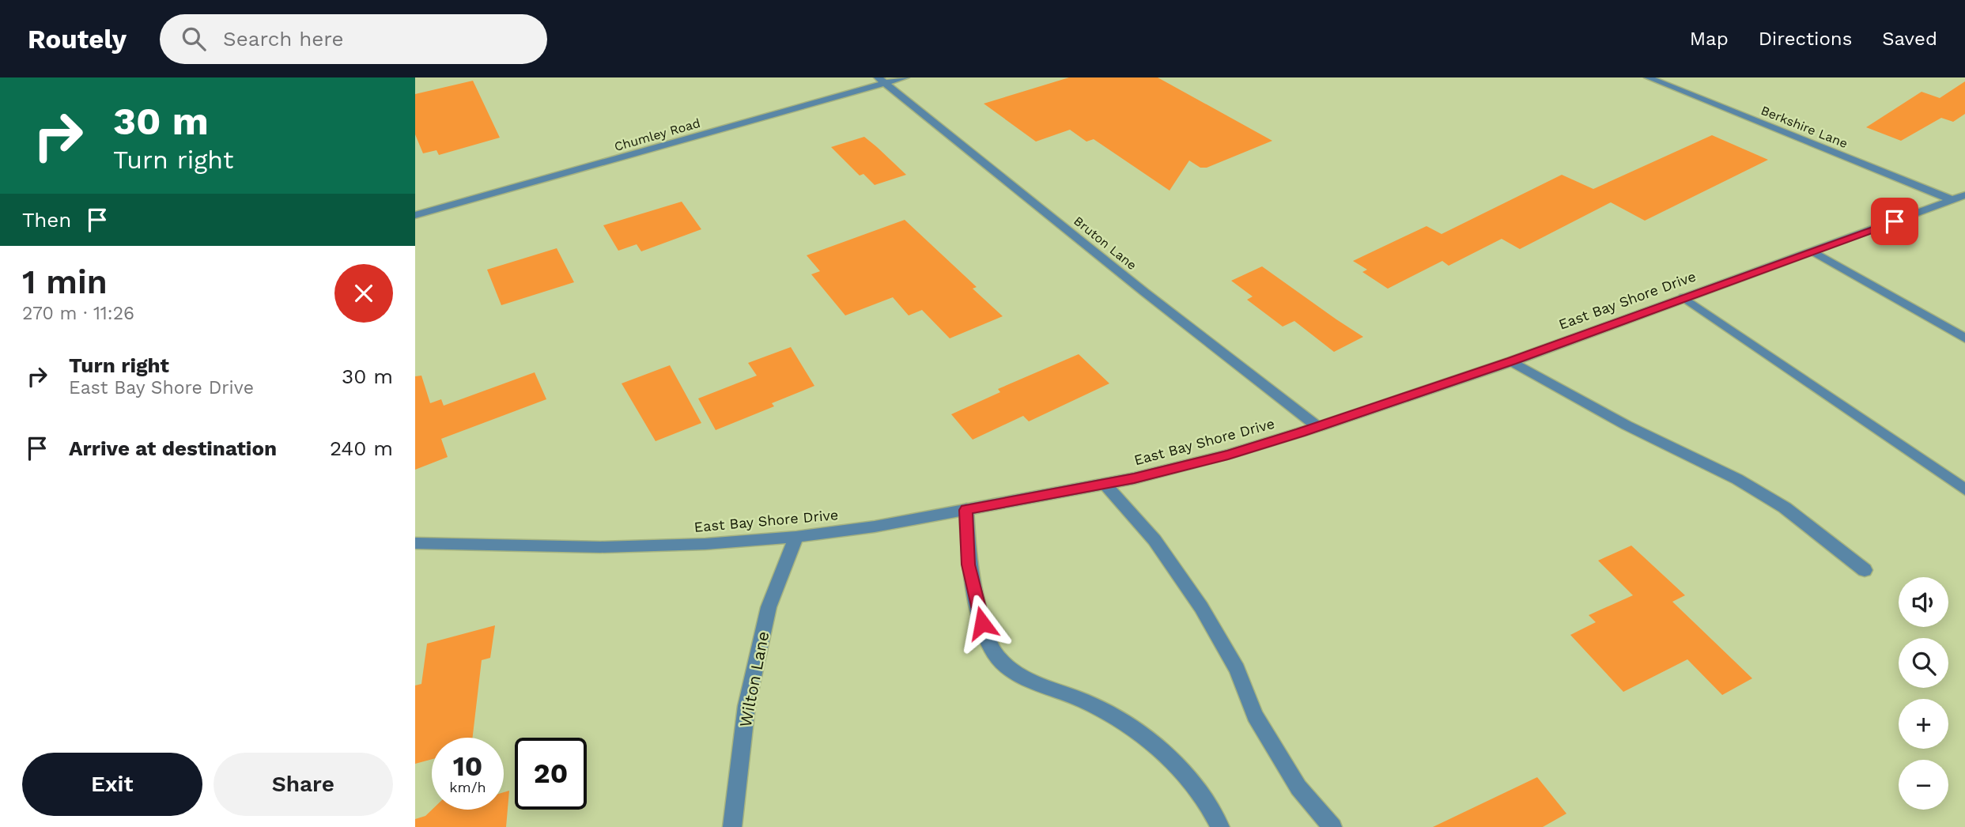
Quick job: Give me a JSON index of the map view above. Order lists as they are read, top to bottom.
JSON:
{
  "streets": {
    "street": [
      "Berkshire Lane",
      "Chumley Road",
      "Bruton Lane",
      "East Bay Shore Drive",
      "Wilton Lane"
    ]
  },
  "crossings": [
    ["Berkshire Lane", "East Bay Shore Drive"],
    ["Chumley Road", "Bruton Lane"],
    ["Bruton Lane", "East Bay Shore Drive"],
    ["East Bay Shore Drive", "Wilton Lane"]
  ],
  "page": {
    "header": "Routely",
    "search": "Search here",
    "nav": ["Map", "Directions", "Saved"],
    "turn": ["30 m", "Turn right"],
    "then": "Then",
    "heading": ["1 min", "270 m · 11:26"],
    "list": [
      {
        "name": "Turn right",
        "note": "East Bay Shore Drive",
        "value": "30 m"
      },
      {
        "name": "Arrive at destination",
        "value": "240 m"
      }
    ],
    "map_buttons": ["+", "−"],
    "speed": "10 km/h",
    "limit": "20",
    "buttons": ["Exit", "Share"]
  }
}
